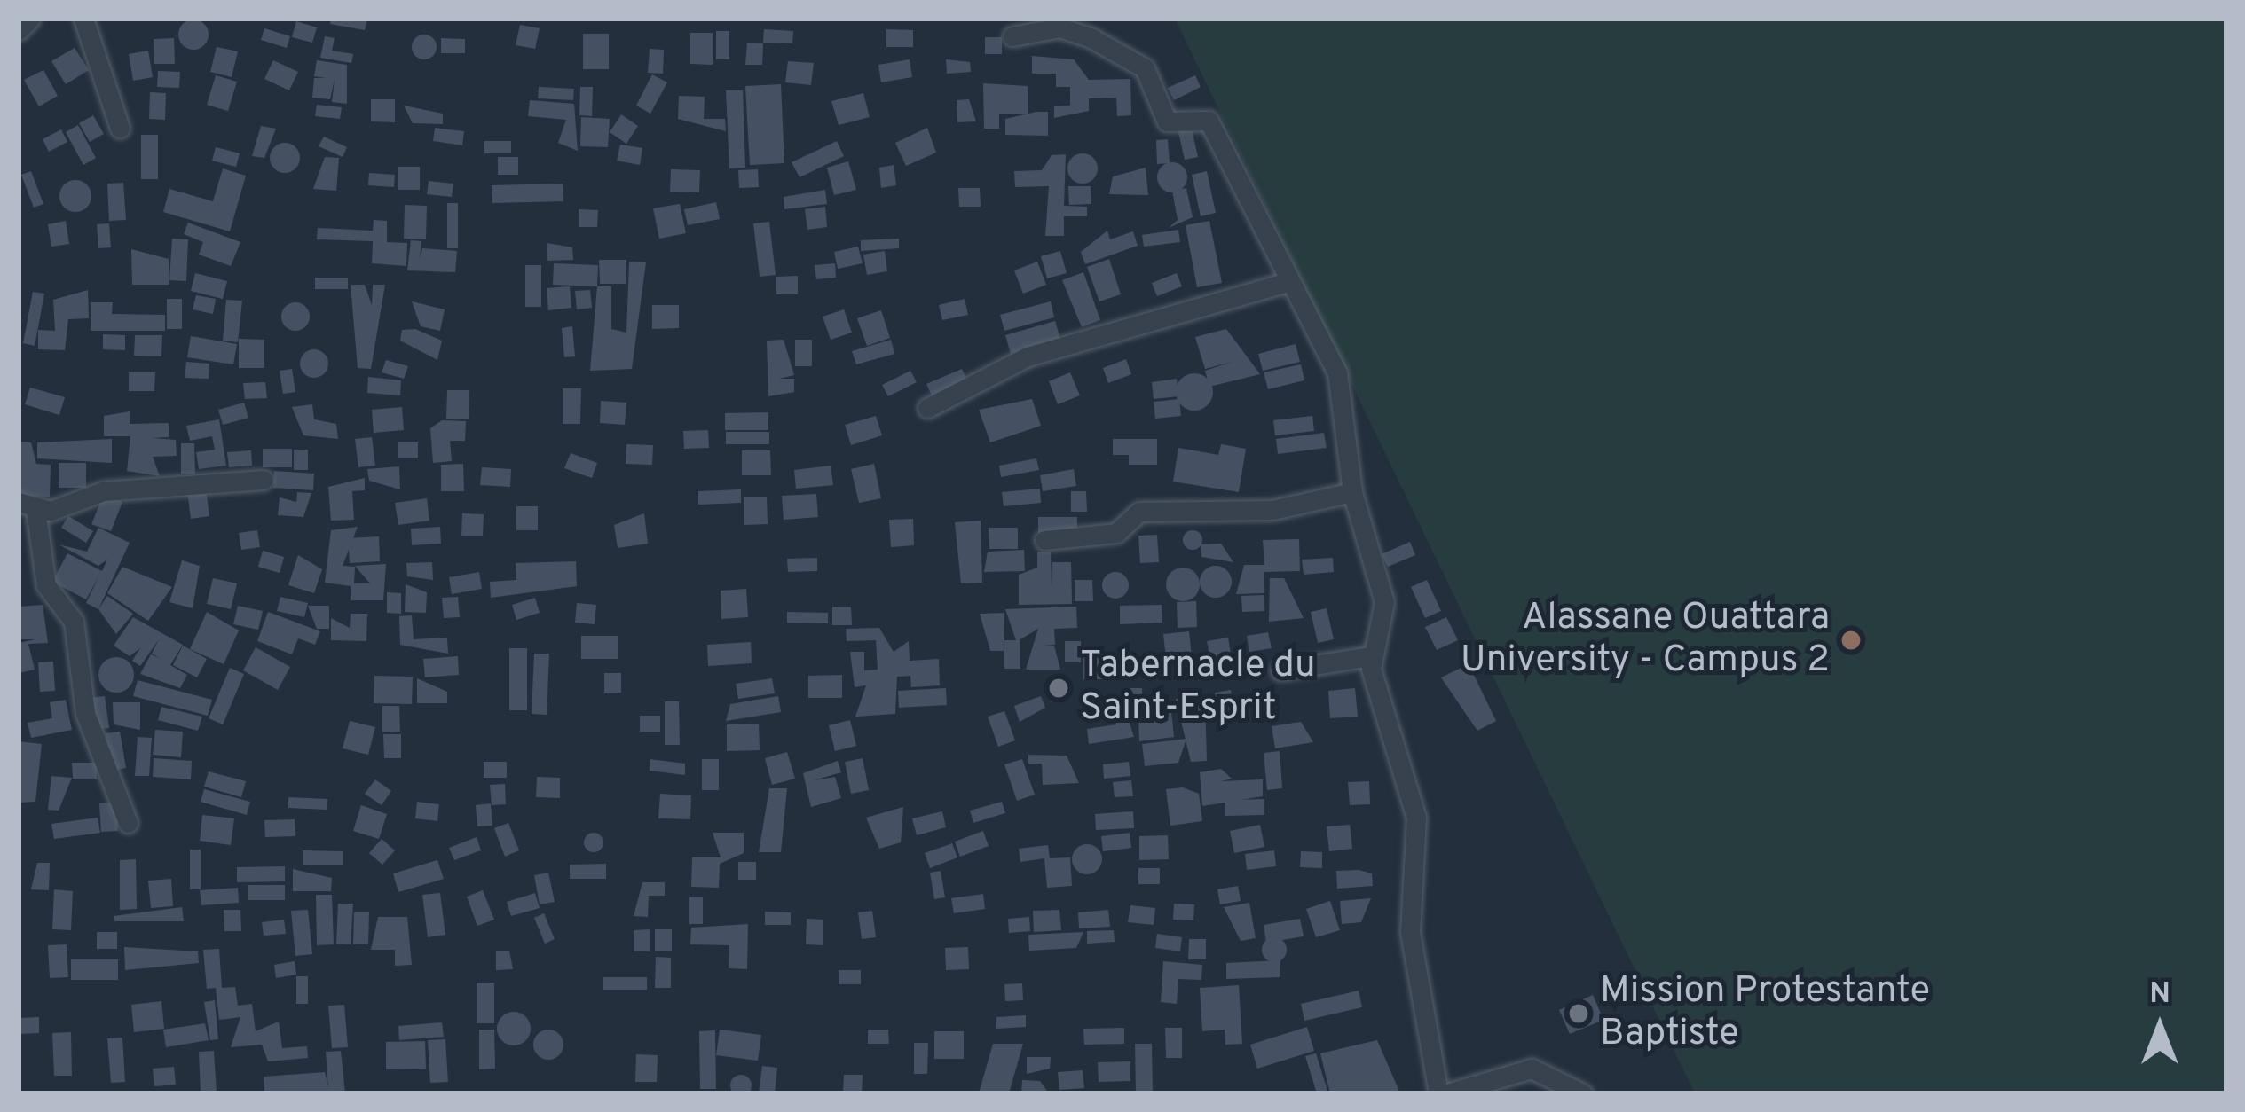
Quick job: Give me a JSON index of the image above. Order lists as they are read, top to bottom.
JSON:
{
  "places": ["Alassane Ouattara University - Campus 2", "Tabernacle du Saint-Esprit", "Mission Protestante Baptiste"],
  "north": "top"
}
